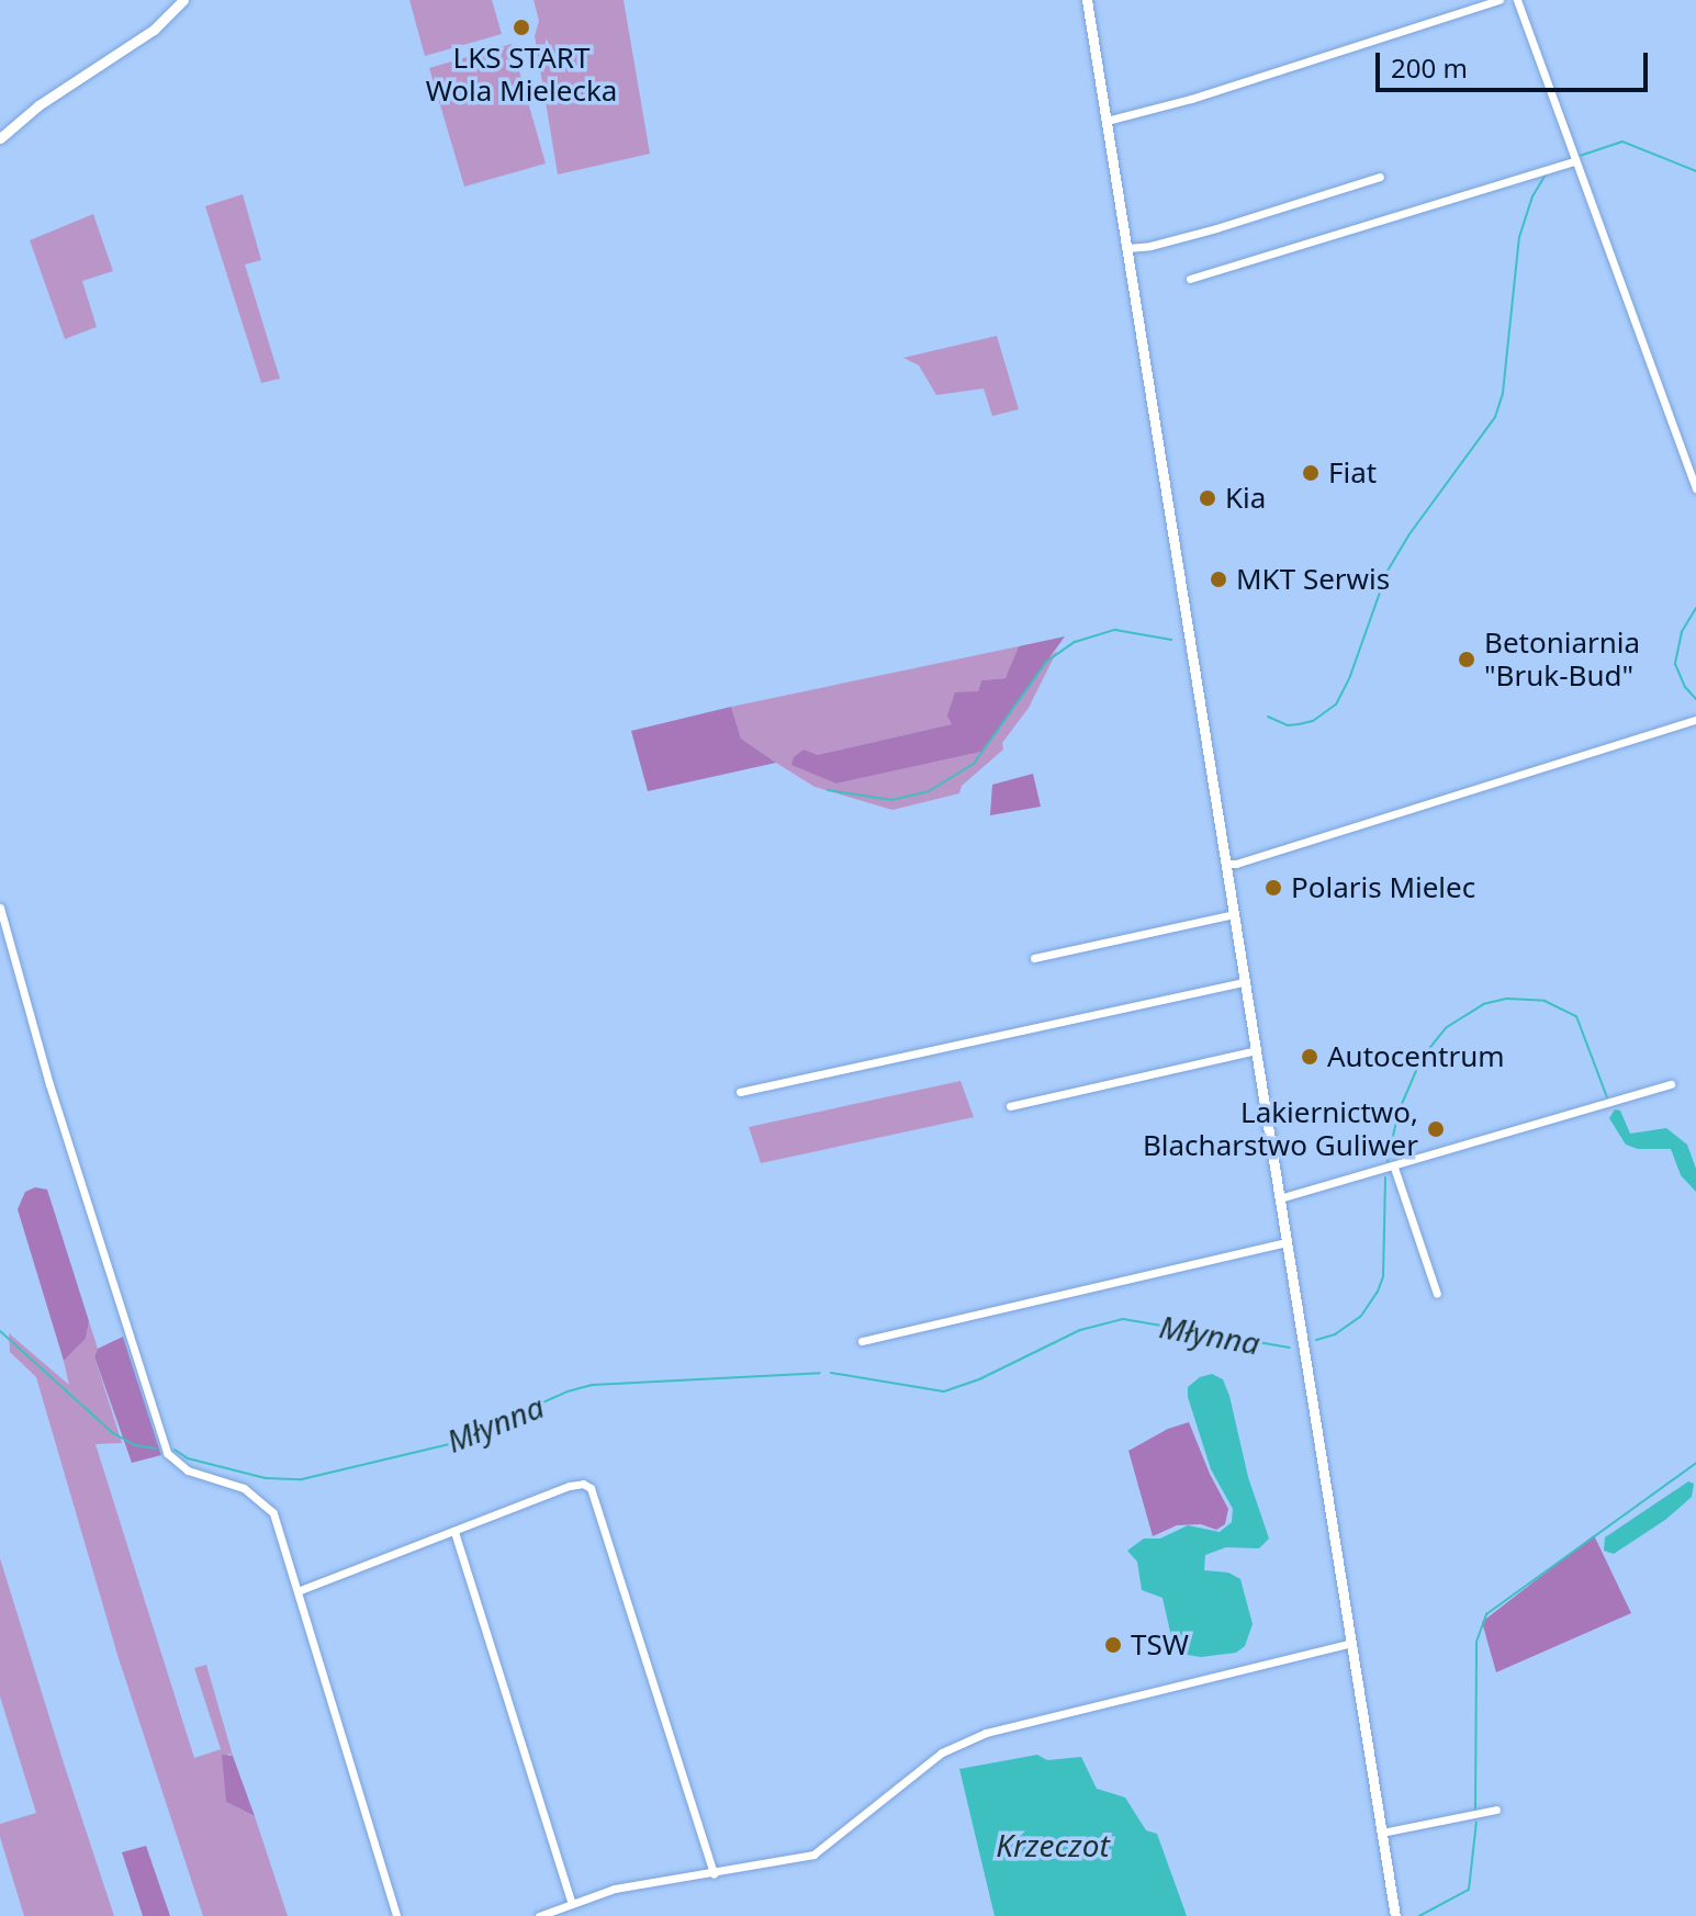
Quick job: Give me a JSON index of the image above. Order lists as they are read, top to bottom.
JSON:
{
  "water": ["Młynna", "Krzeczot"],
  "places": [
    "LKS START Wola Mielecka",
    "Fiat",
    "Kia",
    "MKT Serwis",
    "Betoniarnia \"Bruk-Bud\"",
    "Polaris Mielec",
    "Autocentrum",
    "Lakiernictwo, Blacharstwo Guliwer",
    "TSW"
  ],
  "scale_bar": "200 m"
}
